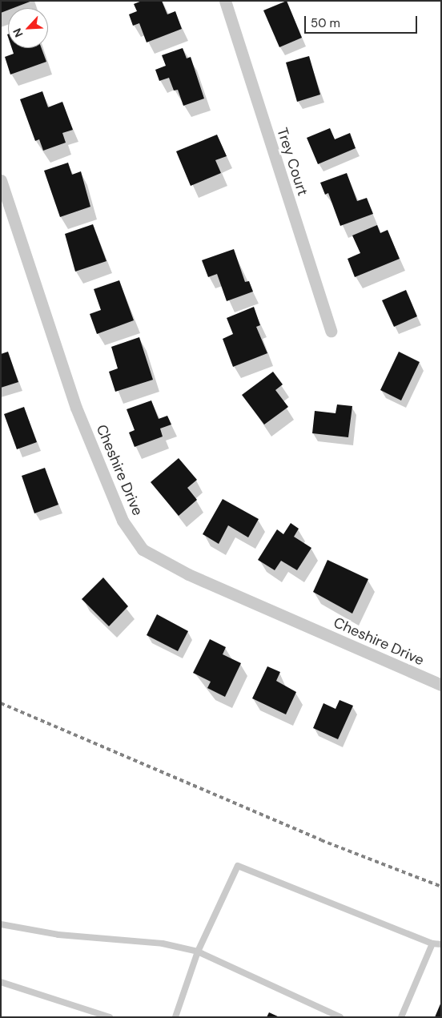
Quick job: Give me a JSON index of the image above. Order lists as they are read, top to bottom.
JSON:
{
  "streets": {
    "street": ["Trey Court", "Cheshire Drive"]
  },
  "scale_bar": "50 m",
  "north": "bottom left"
}
